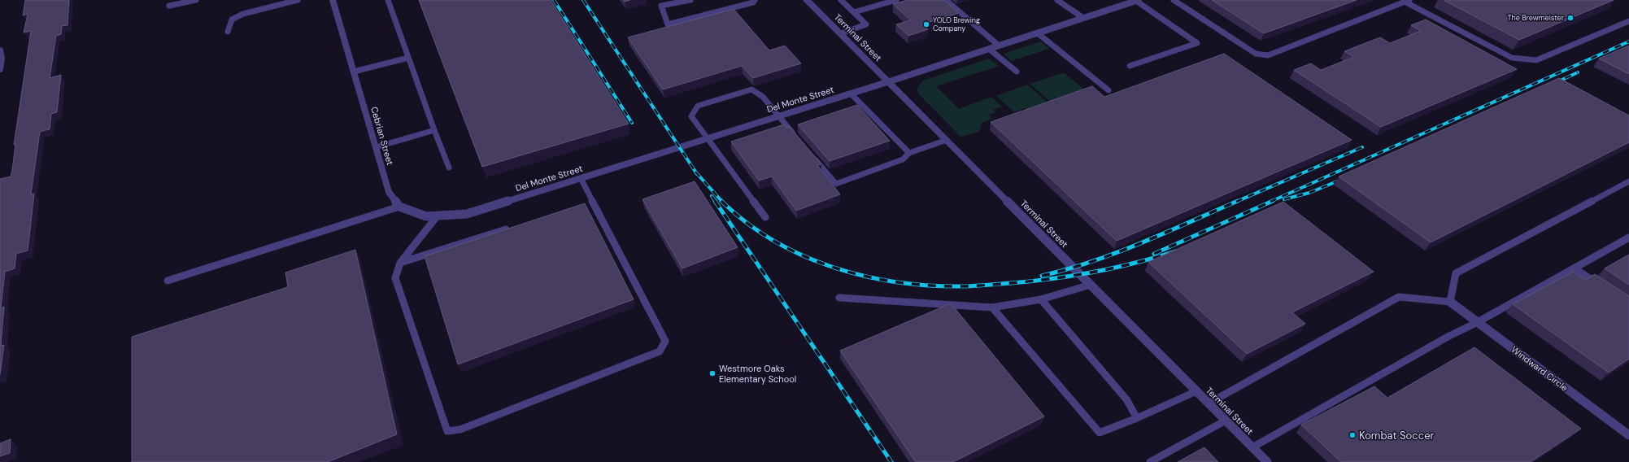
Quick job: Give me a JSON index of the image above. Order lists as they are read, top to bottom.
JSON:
{
  "streets": {
    "street": [
      "Terminal Street",
      "Del Monte Street",
      "Cebrian Street",
      "Windward Circle"
    ]
  },
  "crossings": [
    ["Terminal Street", "Del Monte Street"]
  ],
  "places": [
    "The Brewmeister",
    "YOLO Brewing Company",
    "Westmore Oaks Elementary School",
    "Kombat Soccer"
  ]
}
